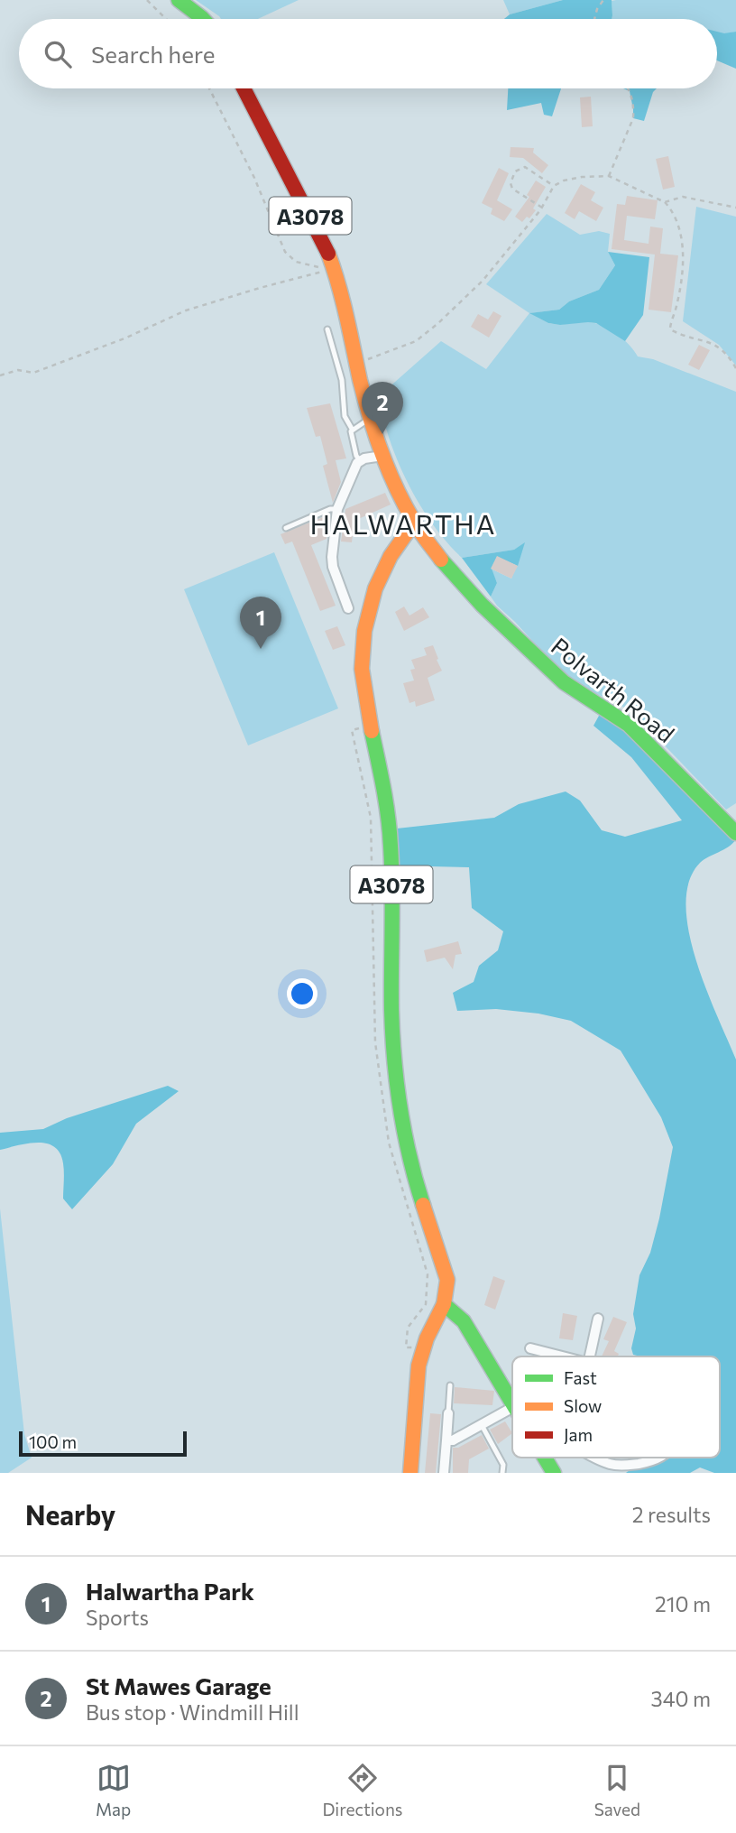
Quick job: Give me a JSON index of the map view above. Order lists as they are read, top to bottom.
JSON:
{
  "streets": {
    "main road": ["A3078", "Polvarth Road"]
  },
  "crossings": [
    ["A3078", "Polvarth Road"]
  ],
  "districts": ["HALWARTHA"],
  "legend": ["Fast", "Slow", "Jam"],
  "scale_bar": "100 m",
  "page": {
    "search": "Search here",
    "pins": ["2", "1"],
    "scale": "100 m",
    "heading": ["Nearby", "2 results"],
    "list": [
      {
        "mark": "1",
        "name": "Halwartha Park",
        "note": "Sports",
        "value": "210 m"
      },
      {
        "mark": "2",
        "name": "St Mawes Garage",
        "note": "Bus stop · Windmill Hill",
        "value": "340 m"
      }
    ],
    "nav": ["Map", "Directions", "Saved"]
  }
}
